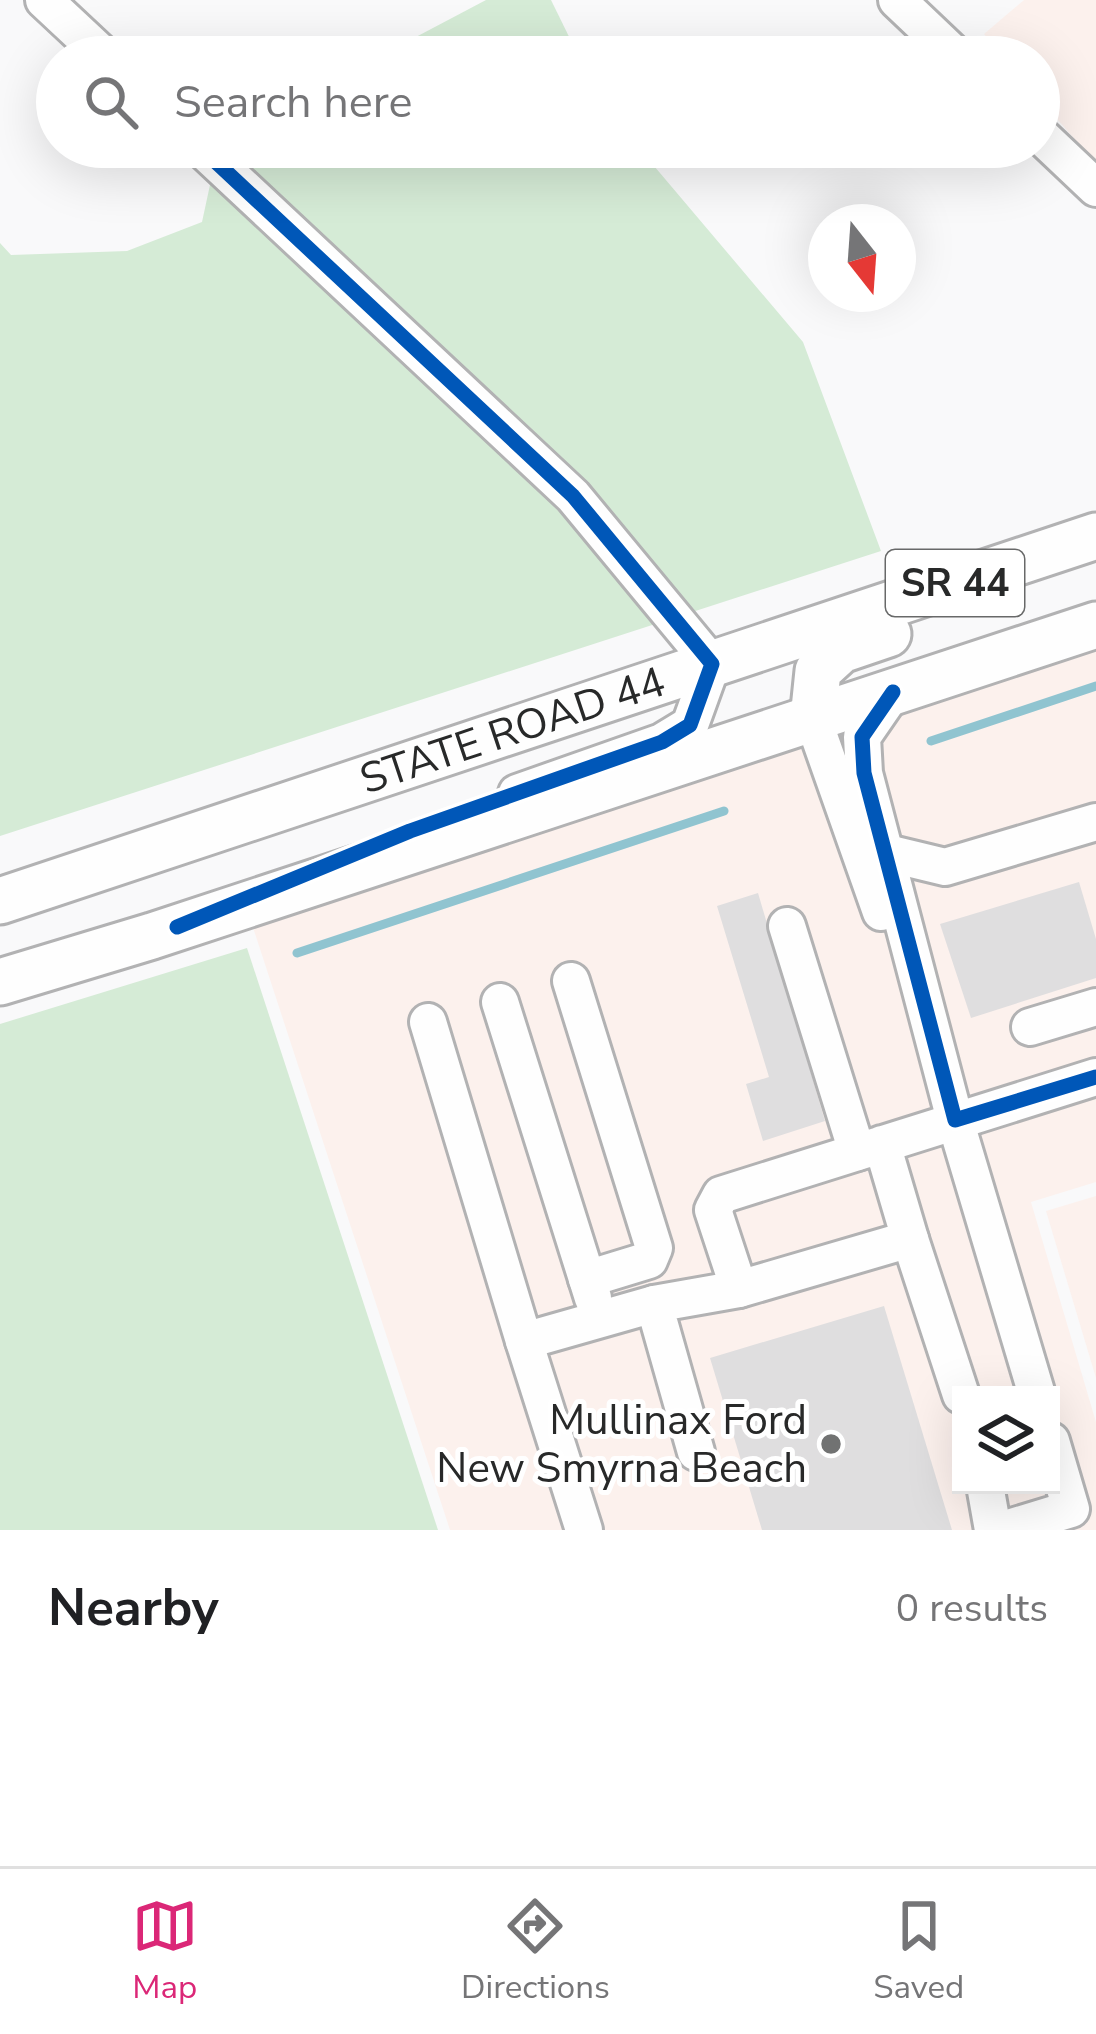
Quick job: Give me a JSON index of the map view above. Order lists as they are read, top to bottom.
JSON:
{
  "streets": {
    "main road": ["SR 44", "STATE ROAD 44"]
  },
  "places": ["Mullinax Ford New Smyrna Beach"],
  "north": "bottom",
  "page": {
    "search": "Search here",
    "heading": ["Nearby", "0 results"],
    "nav": ["Map", "Directions", "Saved"]
  }
}
